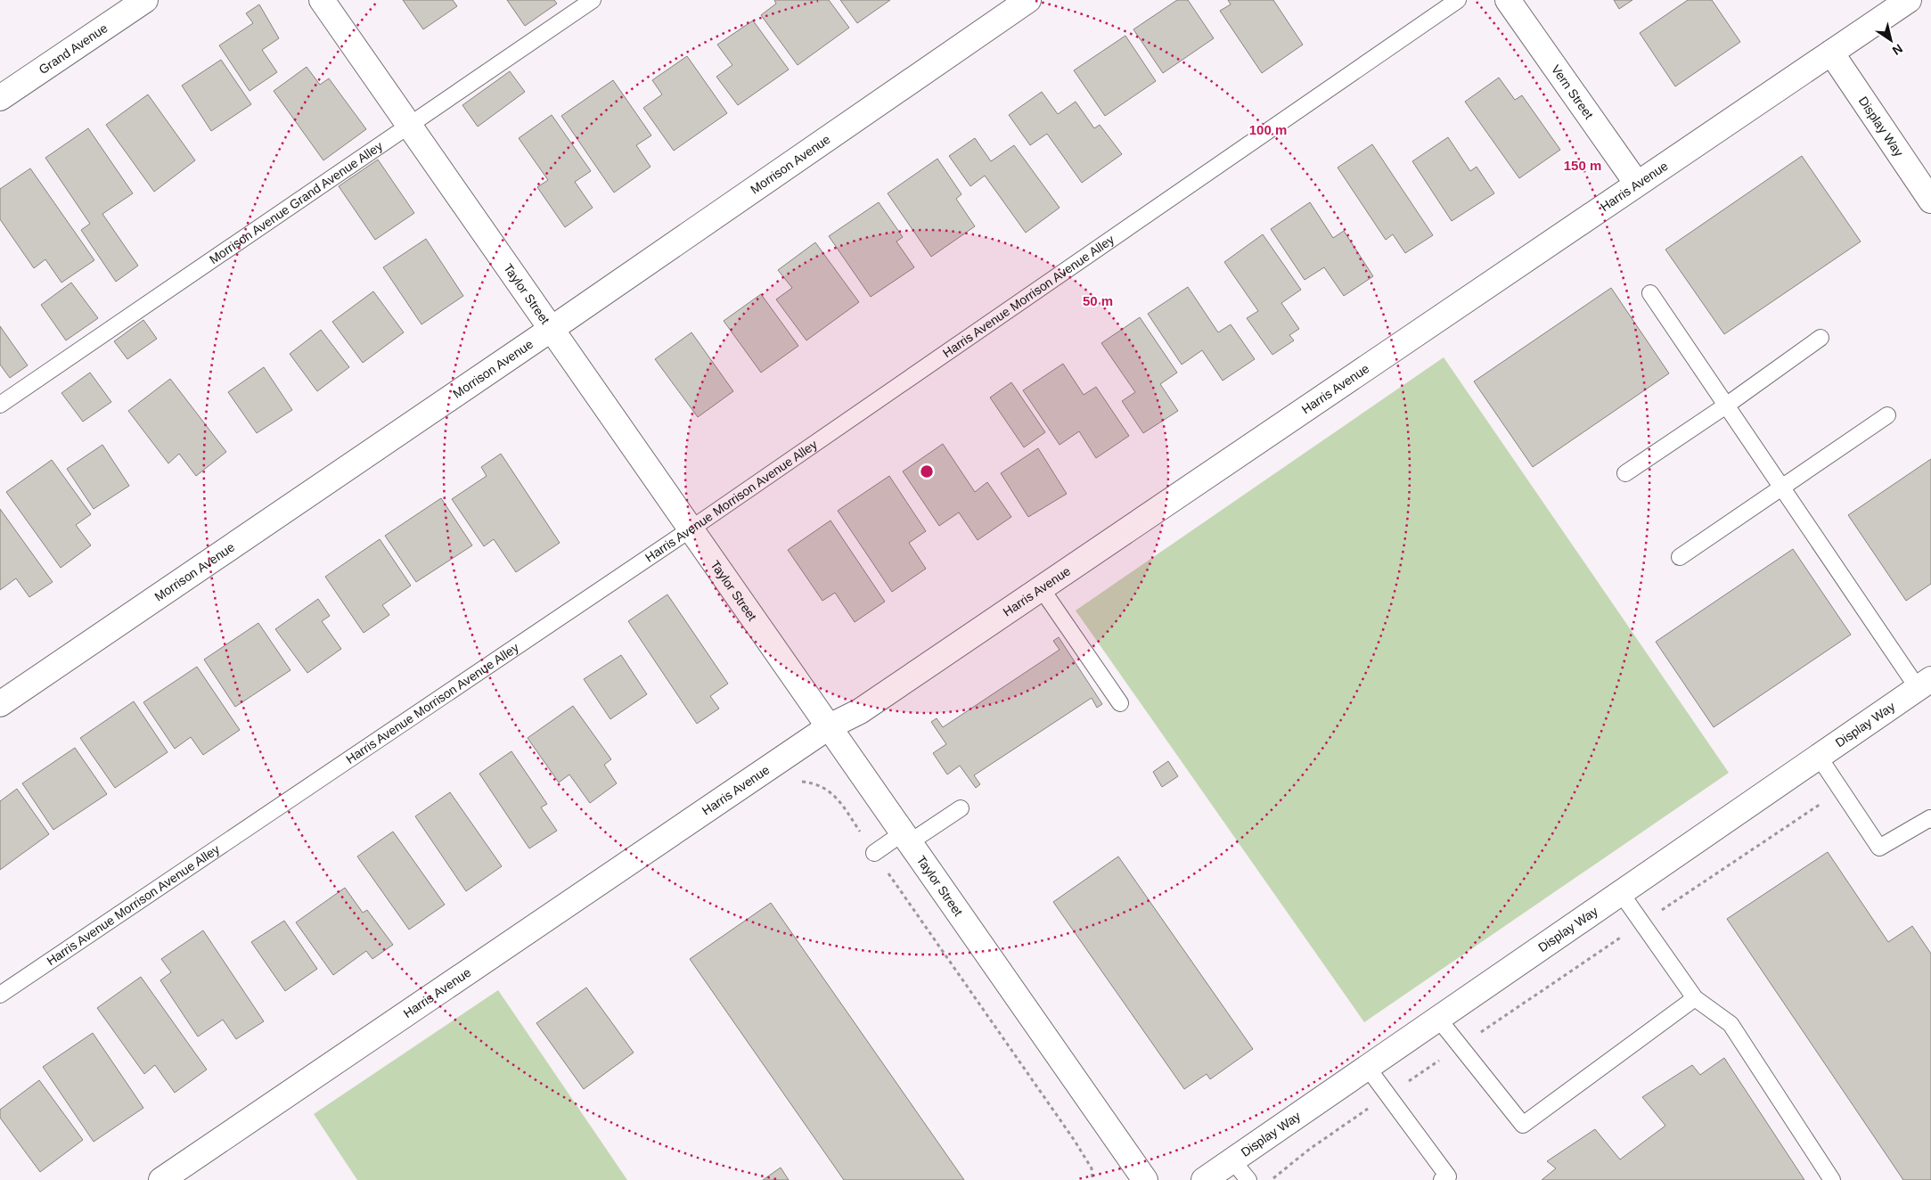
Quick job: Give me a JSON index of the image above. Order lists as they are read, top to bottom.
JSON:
{
  "streets": {
    "street": [
      "Grand Avenue",
      "Vern Street",
      "Display Way",
      "Morrison Avenue",
      "Harris Avenue",
      "Taylor Street"
    ],
    "lane": ["Morrison Avenue Grand Avenue Alley", "Harris Avenue Morrison Avenue Alley"]
  },
  "crossings": [
    ["Vern Street", "Harris Avenue"],
    ["Display Way", "Harris Avenue"],
    ["Morrison Avenue", "Taylor Street"],
    ["Harris Avenue", "Taylor Street"],
    ["Morrison Avenue Grand Avenue Alley", "Taylor Street"],
    ["Taylor Street", "Harris Avenue Morrison Avenue Alley"]
  ],
  "north": "bottom right",
  "rings": ["100 m", "150 m", "50 m"]
}
